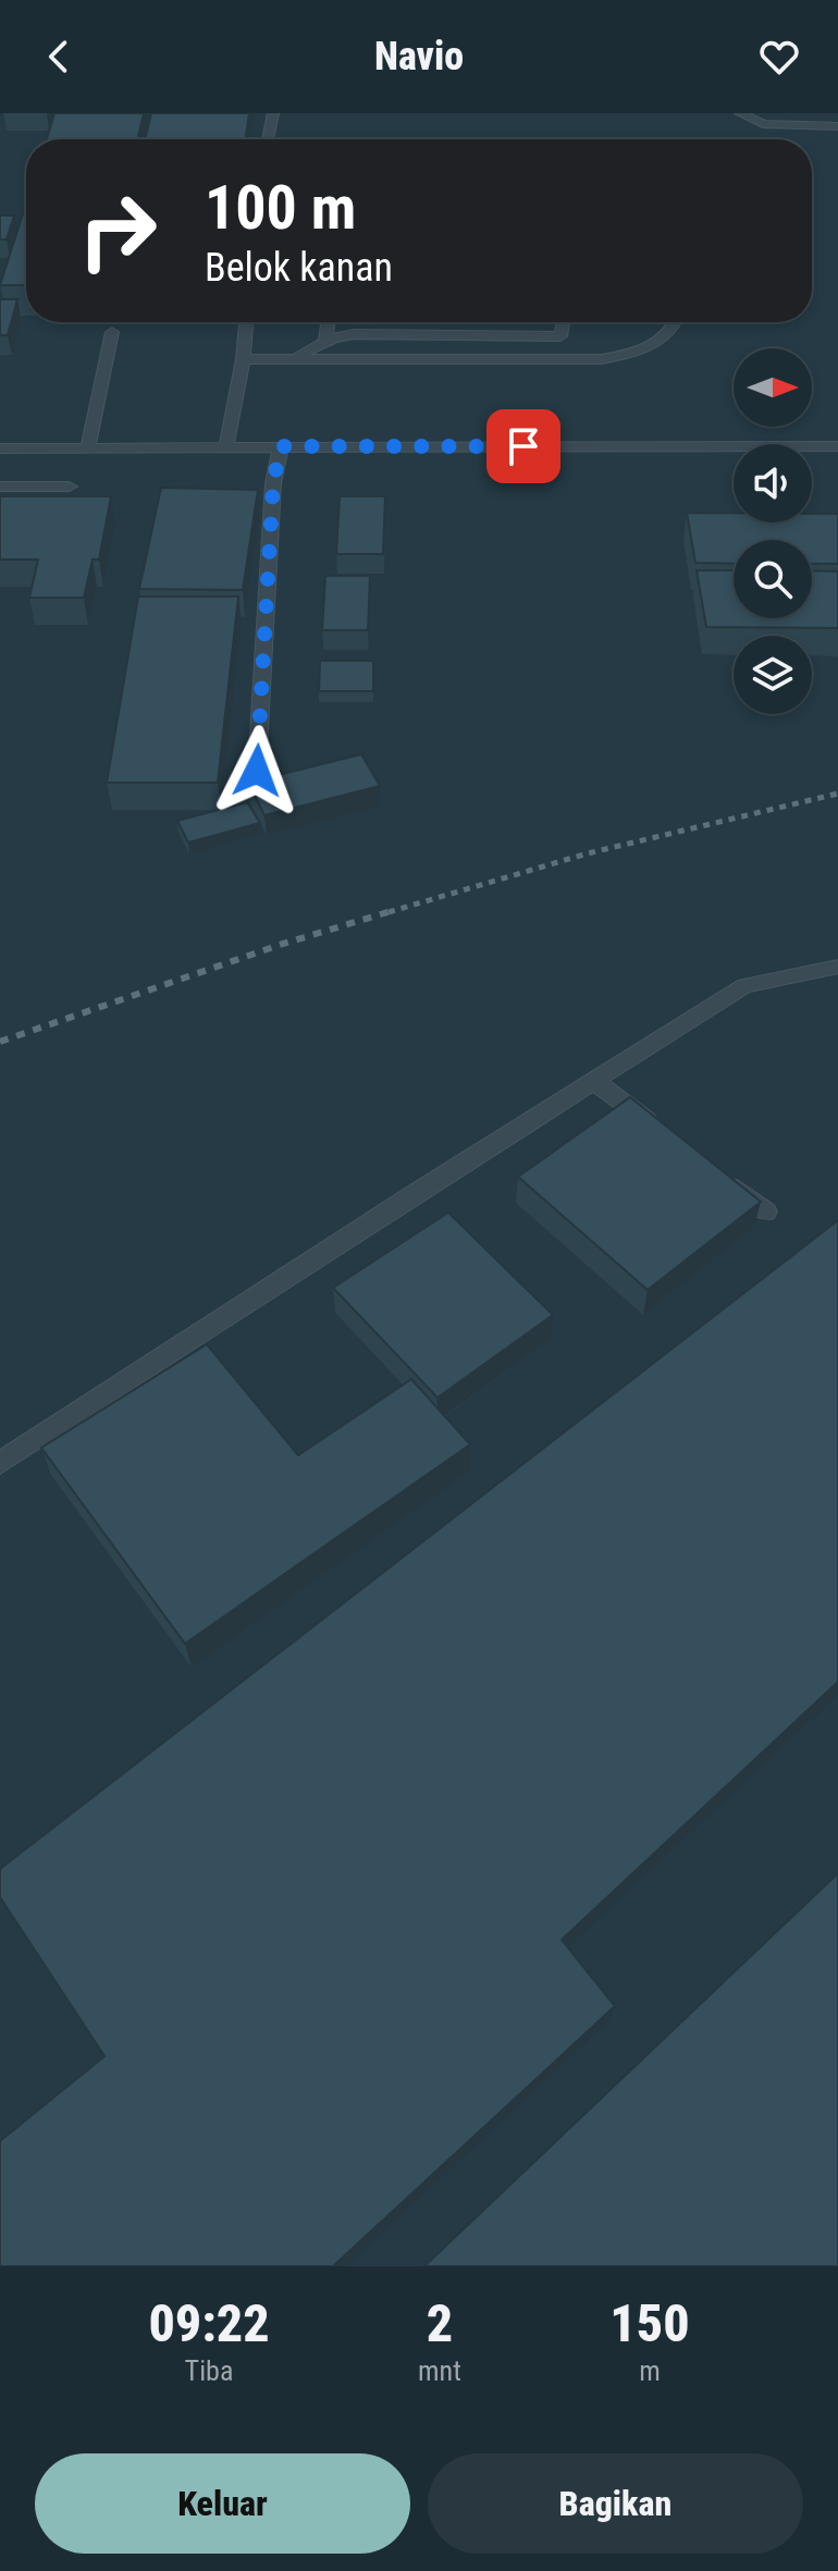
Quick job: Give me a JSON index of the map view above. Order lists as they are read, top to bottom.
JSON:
{
  "north": "right",
  "page": {
    "header": "Navio",
    "turn": ["100 m", "Belok kanan"],
    "eta": [
      "09:22",
      "Tiba",
      "2",
      "mnt",
      "150",
      "m"
    ],
    "buttons": ["Keluar", "Bagikan"]
  }
}
